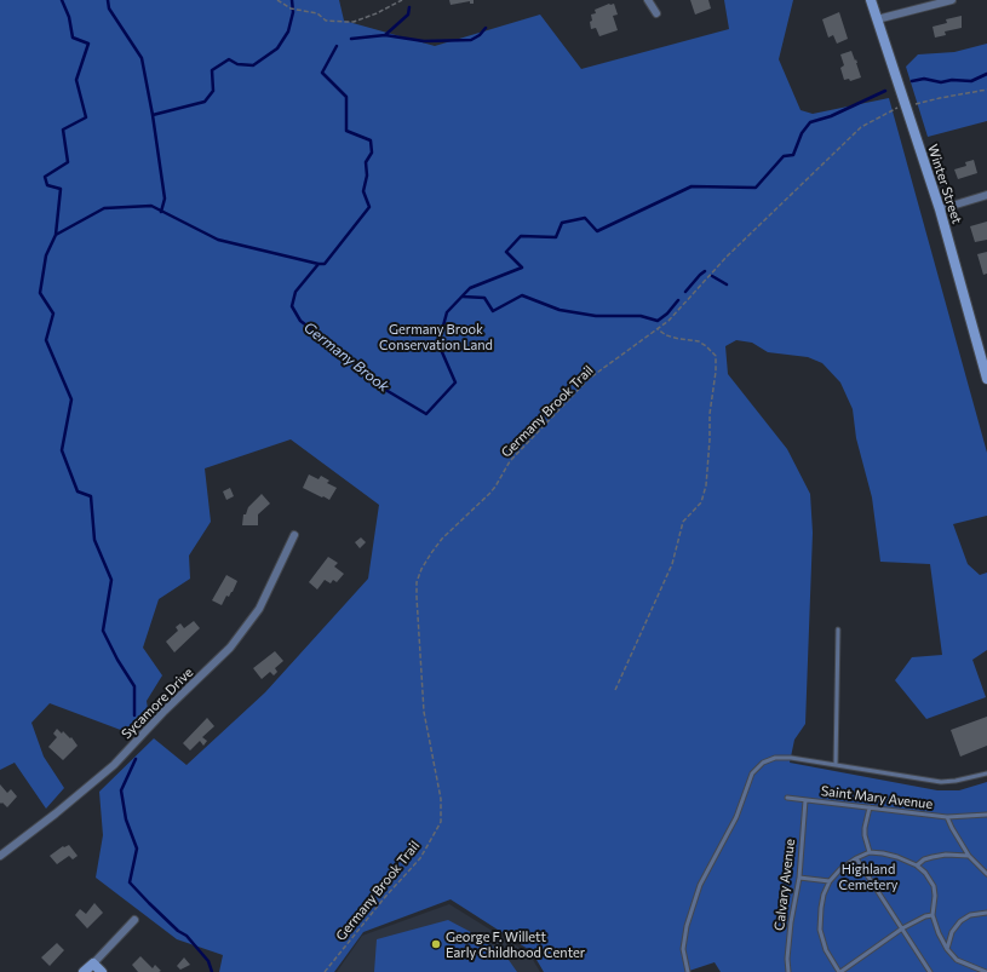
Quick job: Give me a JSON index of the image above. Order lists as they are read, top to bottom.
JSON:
{
  "streets": {
    "street": ["Winter Street", "Sycamore Drive"],
    "lane": ["Saint Mary Avenue", "Calvary Avenue"],
    "path": ["Germany Brook Trail"]
  },
  "crossings": [
    ["Winter Street", "Germany Brook Trail"],
    ["Saint Mary Avenue", "Calvary Avenue"]
  ],
  "water": ["Germany Brook"],
  "parks": ["Germany Brook Conservation Land", "Highland Cemetery"],
  "places": ["George F. Willett Early Childhood Center"]
}
